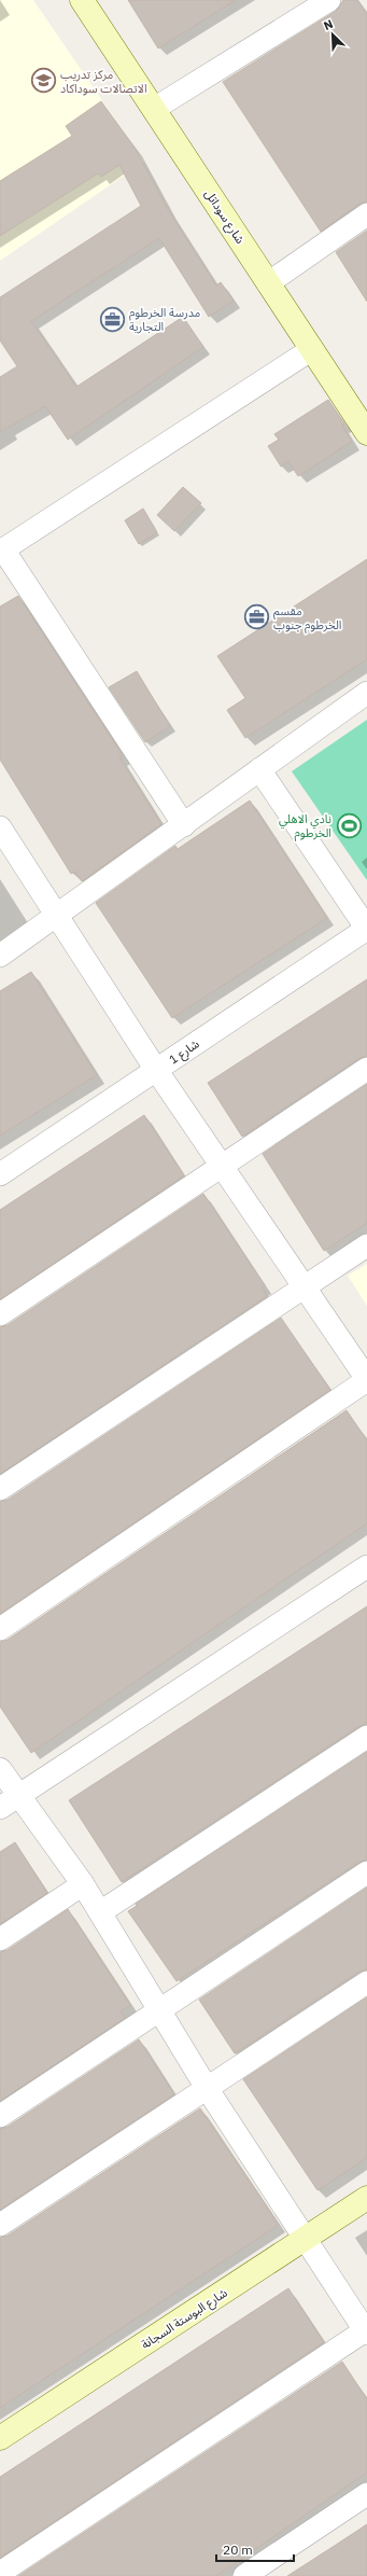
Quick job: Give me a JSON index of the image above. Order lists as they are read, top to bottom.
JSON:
{
  "streets": {
    "street": ["شارع سوداتل", "شارع 1", "شارع البوستة السجانة"]
  },
  "places": {
    "school or university": ["مركز تدريب الاتصالات سوداكاد"],
    "office": ["مدرسة الخرطوم التجارية", "مقسم الخرطوم جنوب"],
    "sports": ["نادي الاهلي الخرطوم"]
  },
  "scale_bar": "20 m",
  "north": "top left"
}
